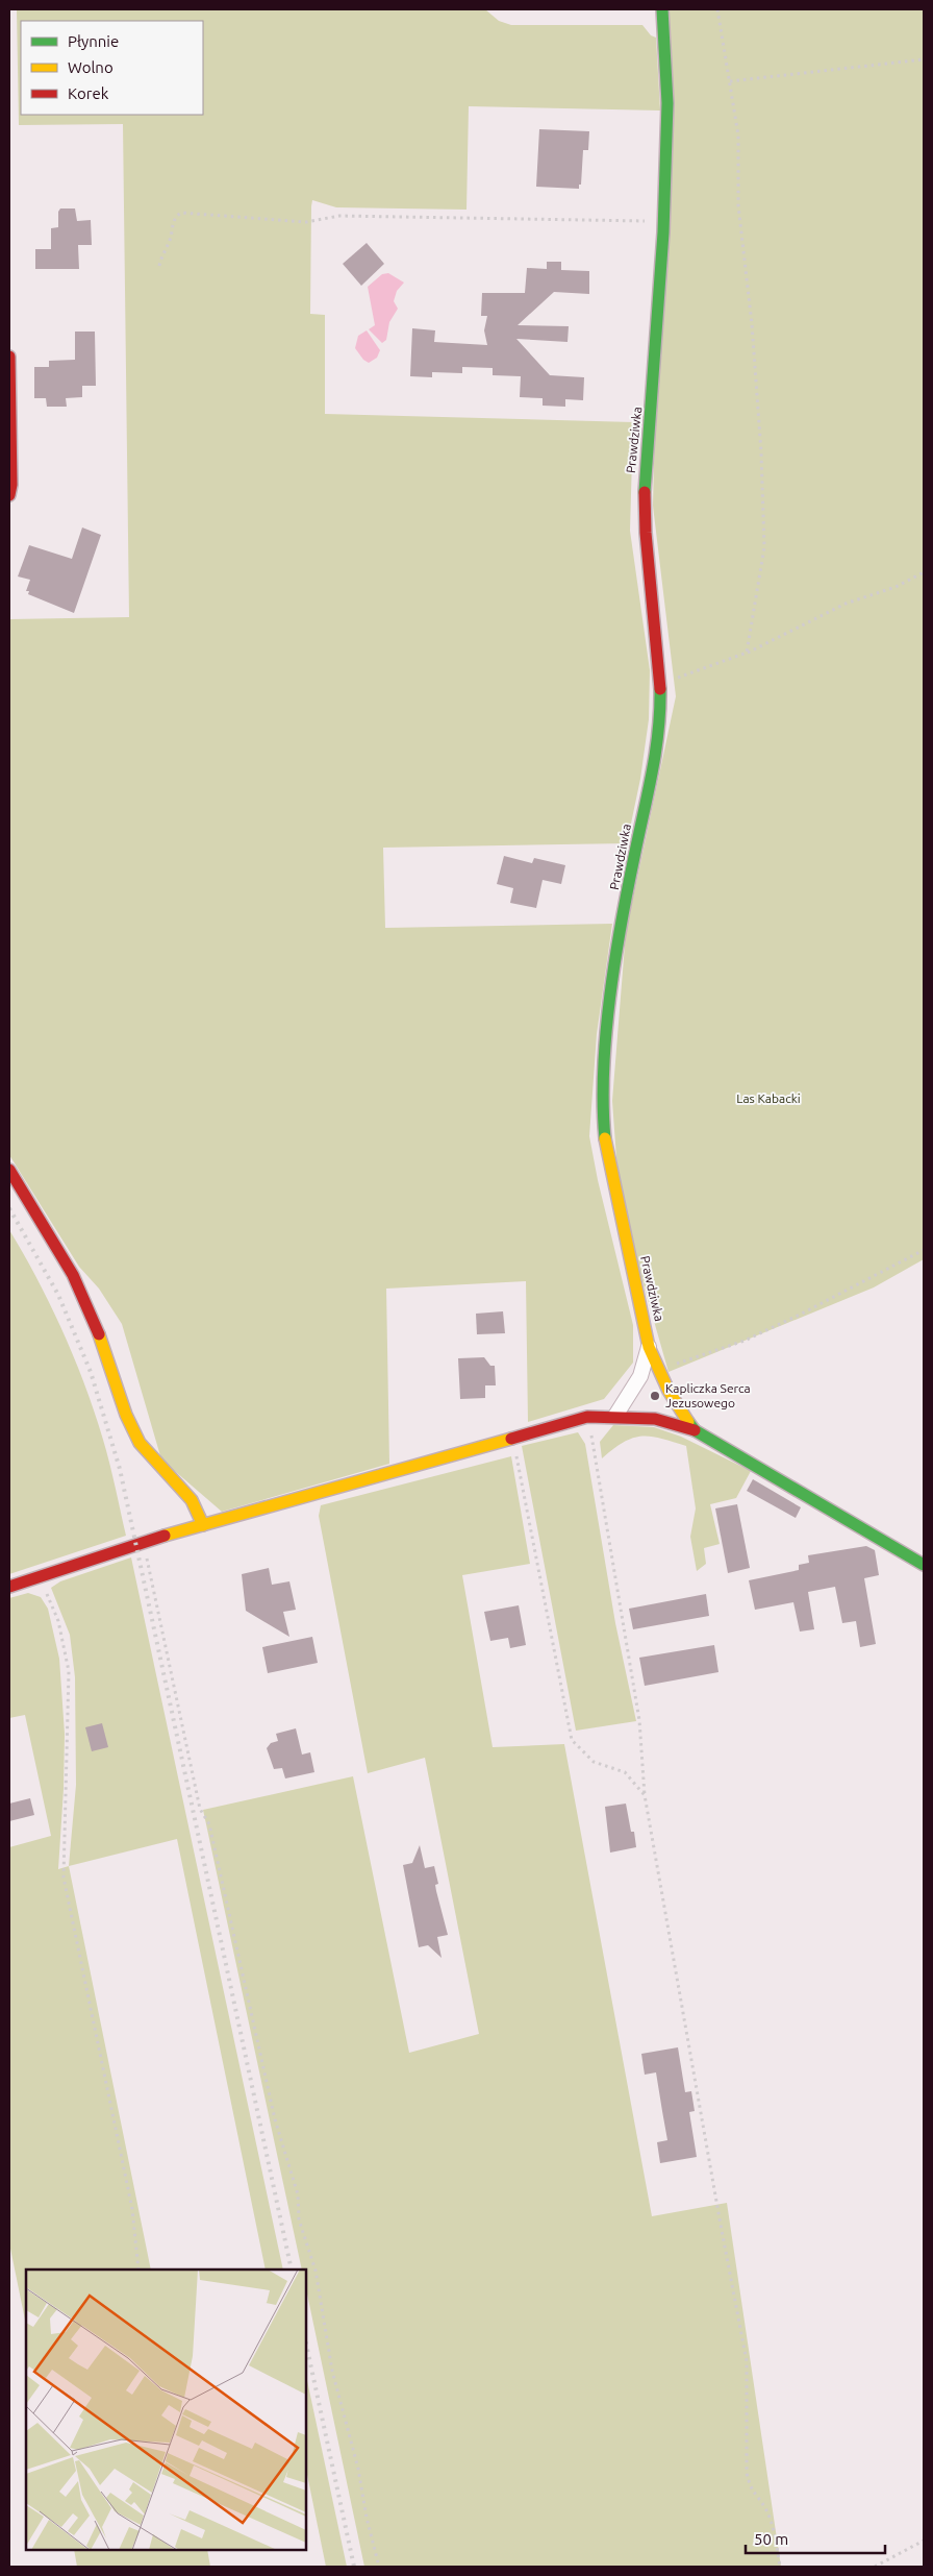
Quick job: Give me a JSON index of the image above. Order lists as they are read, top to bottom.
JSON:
{
  "streets": {
    "street": ["Prawdziwka"]
  },
  "parks": ["Las Kabacki"],
  "places": ["Kapliczka Serca Jezusowego"],
  "legend": ["Płynnie", "Wolno", "Korek"],
  "scale_bar": "50 m"
}
